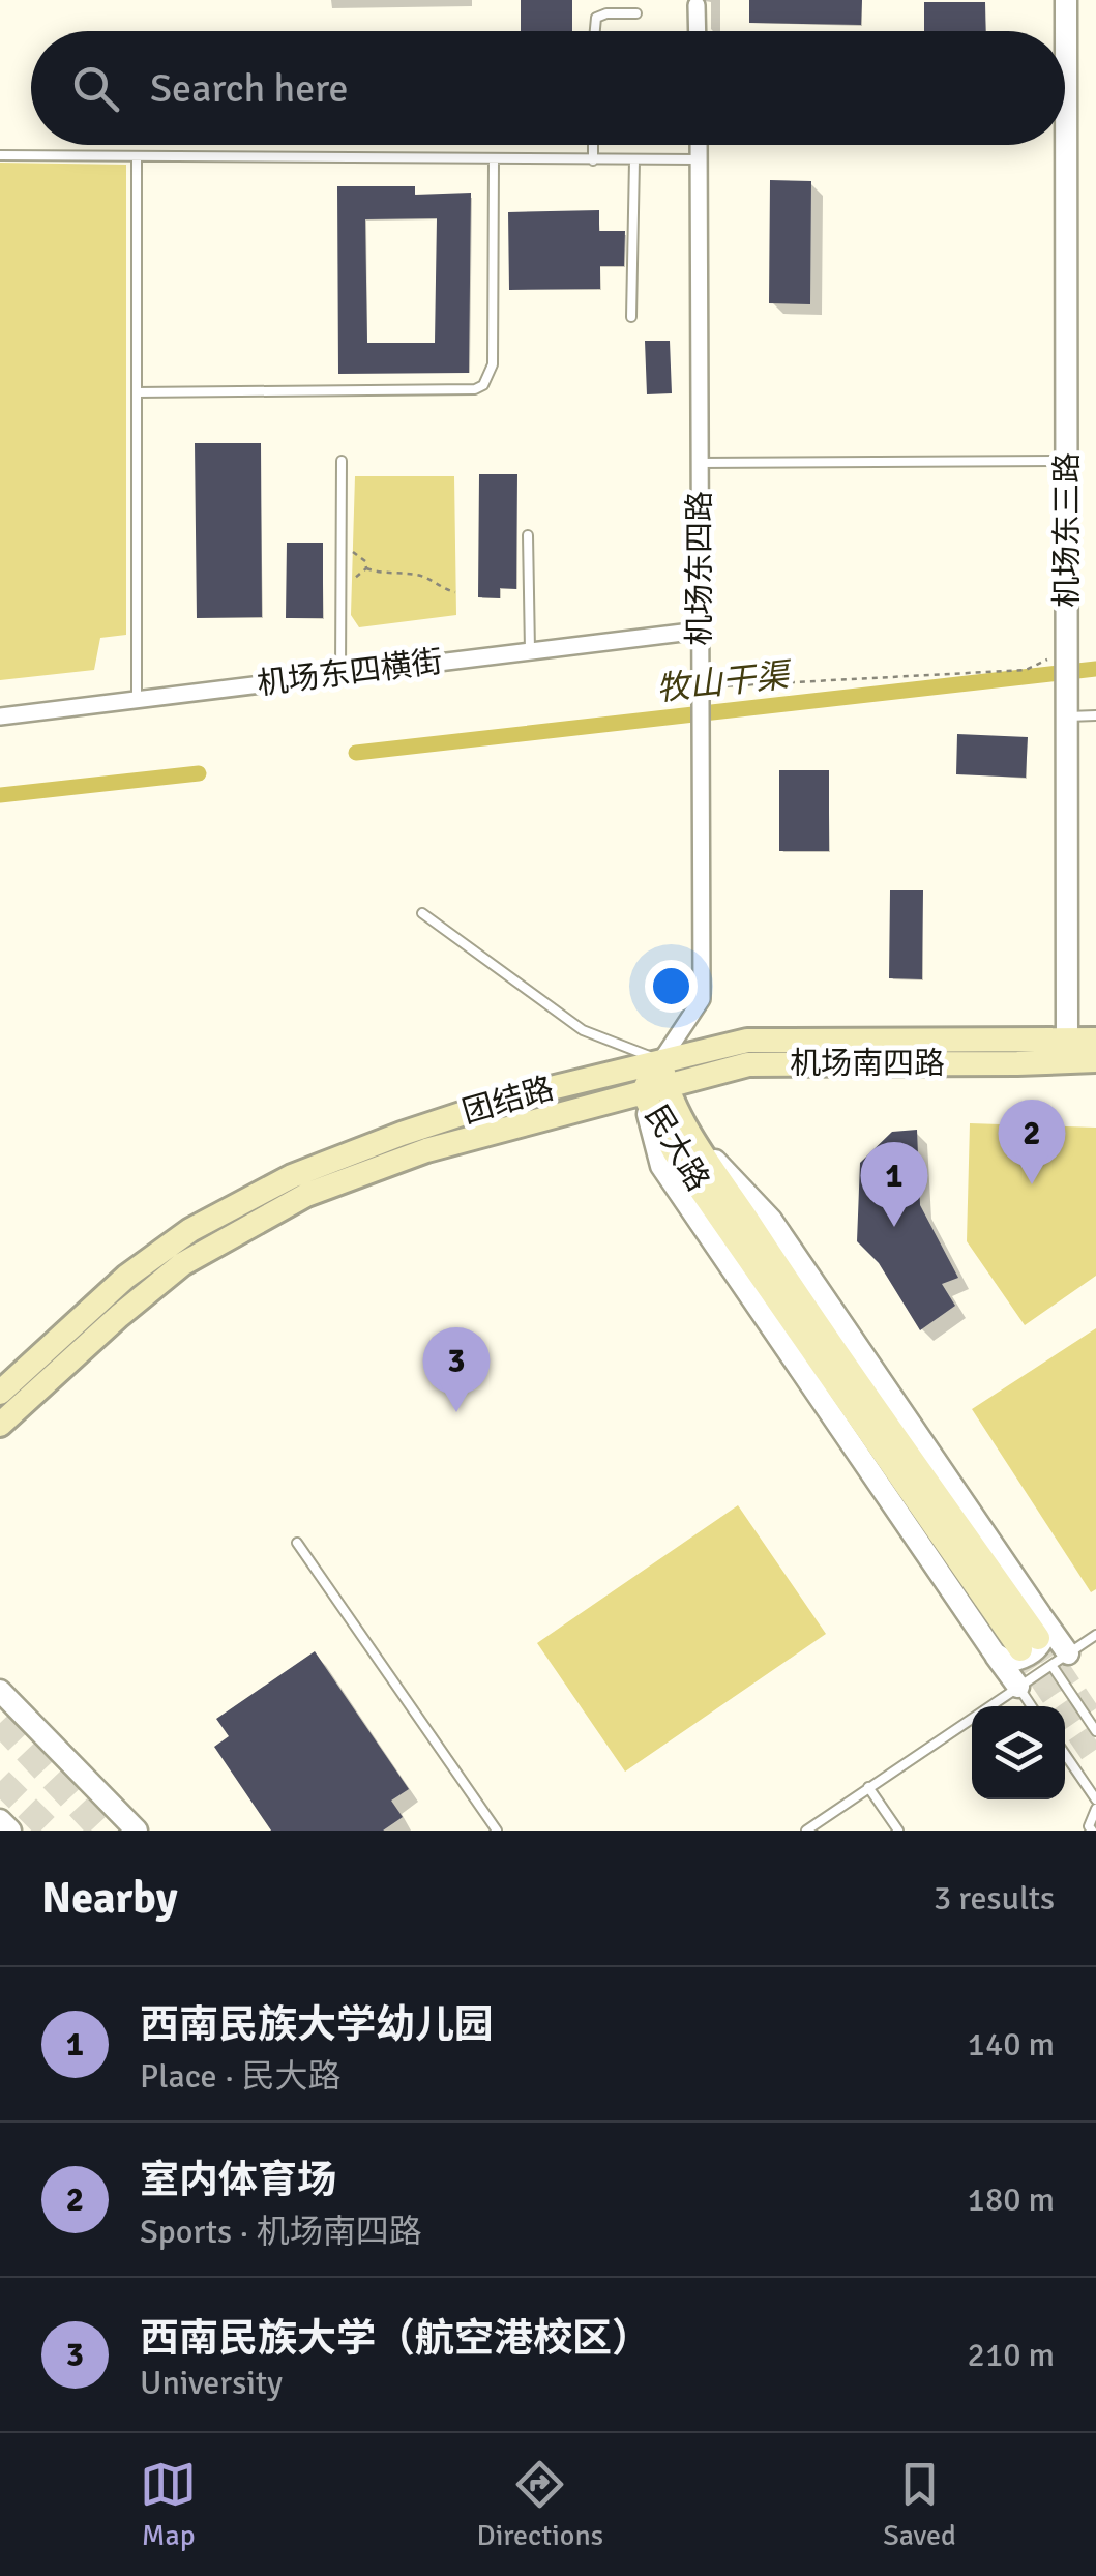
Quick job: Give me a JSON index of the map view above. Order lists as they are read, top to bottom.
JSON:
{
  "streets": {
    "main road": ["机场南四路", "团结路", "民大路"],
    "street": ["机场东三路", "机场东四路", "机场东四横街"]
  },
  "crossings": [
    ["机场东三路", "机场南四路"],
    ["机场东三路", "团结路"],
    ["机场东四路", "机场东四横街"],
    ["机场东四路", "团结路"],
    ["机场东四路", "民大路"],
    ["机场南四路", "团结路"],
    ["机场南四路", "民大路"],
    ["团结路", "民大路"]
  ],
  "water": ["牧山干渠"],
  "page": {
    "search": "Search here",
    "pins": ["2", "1", "3"],
    "heading": ["Nearby", "3 results"],
    "list": [
      {
        "mark": "1",
        "name": "西南民族大学幼儿园",
        "note": "Place · 民大路",
        "value": "140 m"
      },
      {
        "mark": "2",
        "name": "室内体育场",
        "note": "Sports · 机场南四路",
        "value": "180 m"
      },
      {
        "mark": "3",
        "name": "西南民族大学（航空港校区）",
        "note": "University",
        "value": "210 m"
      }
    ],
    "nav": ["Map", "Directions", "Saved"]
  }
}
